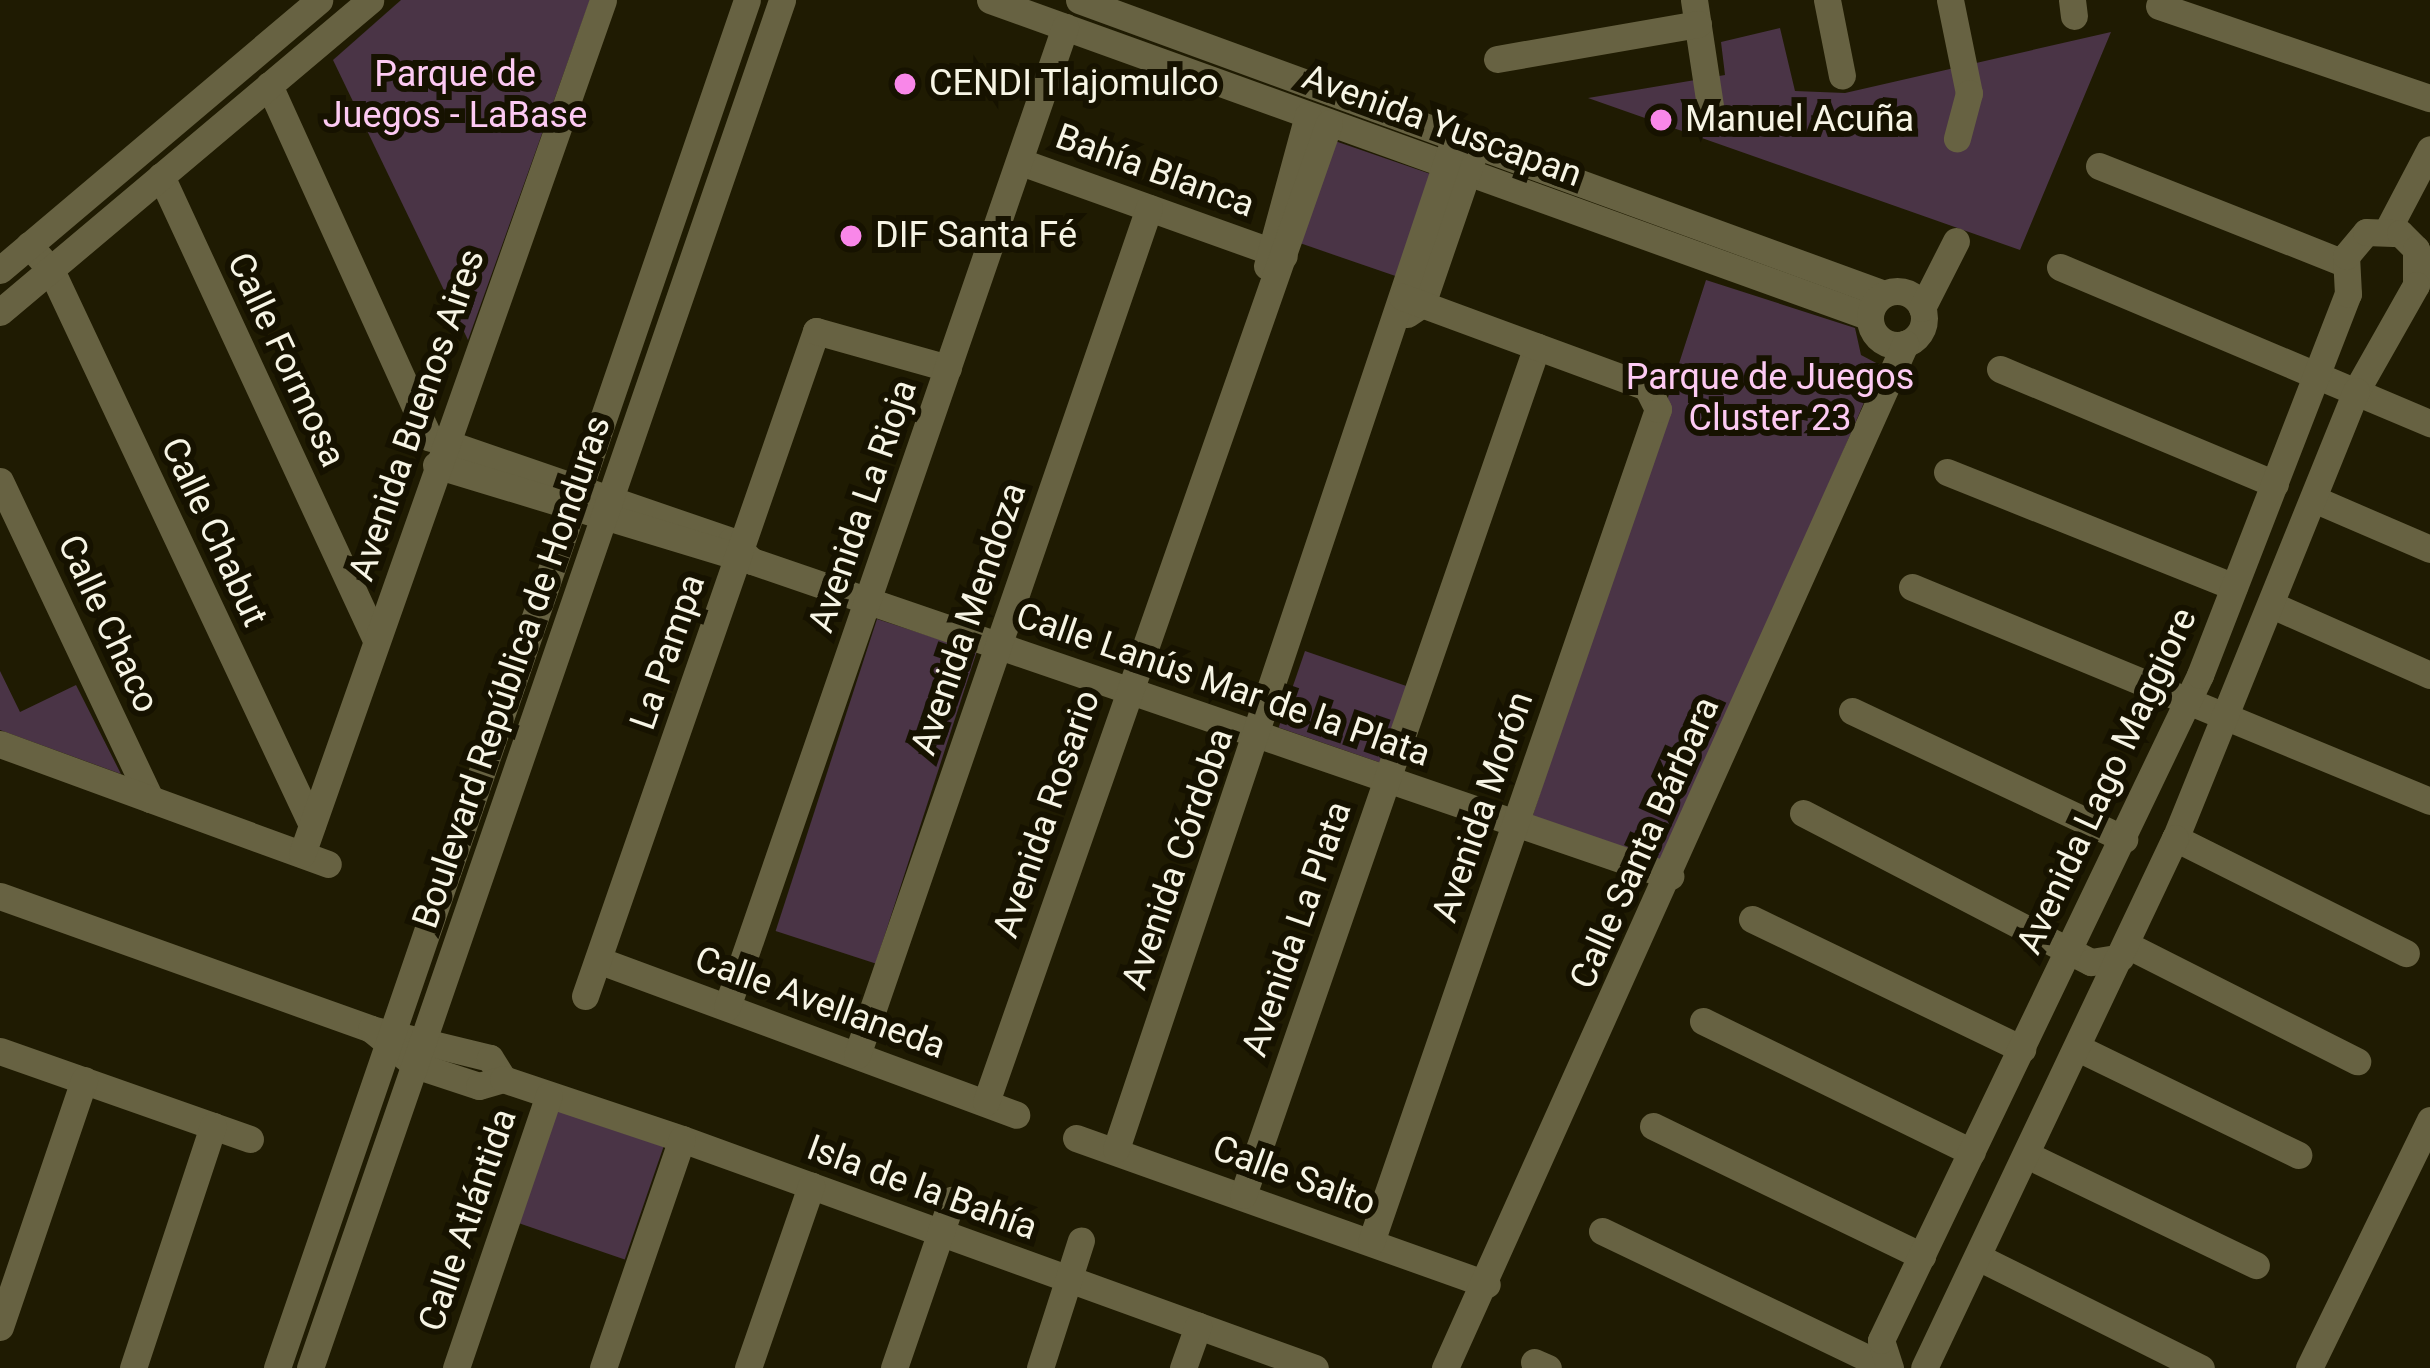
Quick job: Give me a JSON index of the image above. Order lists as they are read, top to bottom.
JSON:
{
  "streets": {
    "street": [
      "Avenida Yuscapan",
      "Bahía Blanca",
      "Calle Formosa",
      "Avenida Buenos Aires",
      "Avenida La Rioja",
      "Calle Chabut",
      "Avenida Mendoza",
      "Calle Chaco",
      "La Pampa",
      "Boulevard República de Honduras",
      "Calle Lanús Mar de la Plata",
      "Avenida Lago Maggiore",
      "Avenida Morón",
      "Avenida Rosario",
      "Calle Santa Bárbara",
      "Avenida Córdoba",
      "Avenida La Plata",
      "Calle Avellaneda",
      "Calle Salto",
      "Isla de la Bahía",
      "Calle Atlántida"
    ]
  },
  "crossings": [
    ["Avenida Yuscapan", "Avenida La Rioja"],
    ["Avenida Yuscapan", "Avenida Rosario"],
    ["Avenida Yuscapan", "Avenida Córdoba"],
    ["Bahía Blanca", "Avenida La Rioja"],
    ["Bahía Blanca", "Avenida Mendoza"],
    ["Bahía Blanca", "Avenida Rosario"],
    ["Calle Formosa", "Avenida Buenos Aires"],
    ["Avenida Buenos Aires", "Calle Chabut"],
    ["Avenida Buenos Aires", "Calle Chaco"],
    ["Avenida Buenos Aires", "Calle Lanús Mar de la Plata"],
    ["Avenida La Rioja", "La Pampa"],
    ["Avenida La Rioja", "Calle Lanús Mar de la Plata"],
    ["Avenida La Rioja", "Calle Avellaneda"],
    ["Avenida Mendoza", "Calle Lanús Mar de la Plata"],
    ["Avenida Mendoza", "Calle Avellaneda"],
    ["La Pampa", "Calle Lanús Mar de la Plata"],
    ["La Pampa", "Calle Avellaneda"],
    ["Boulevard República de Honduras", "Calle Lanús Mar de la Plata"],
    ["Boulevard República de Honduras", "Isla de la Bahía"],
    ["Calle Lanús Mar de la Plata", "Avenida Morón"],
    ["Calle Lanús Mar de la Plata", "Avenida Rosario"],
    ["Calle Lanús Mar de la Plata", "Calle Santa Bárbara"],
    ["Calle Lanús Mar de la Plata", "Avenida Córdoba"],
    ["Calle Lanús Mar de la Plata", "Avenida La Plata"],
    ["Avenida Morón", "Avenida La Plata"],
    ["Avenida Morón", "Calle Salto"],
    ["Avenida Rosario", "Calle Avellaneda"],
    ["Calle Santa Bárbara", "Calle Salto"],
    ["Avenida Córdoba", "Calle Salto"],
    ["Avenida La Plata", "Calle Salto"],
    ["Isla de la Bahía", "Calle Atlántida"]
  ],
  "parks": ["Parque de Juegos - LaBase", "Parque de Juegos Cluster 23"],
  "places": ["CENDI Tlajomulco", "Manuel Acuña", "DIF Santa Fé"]
}
